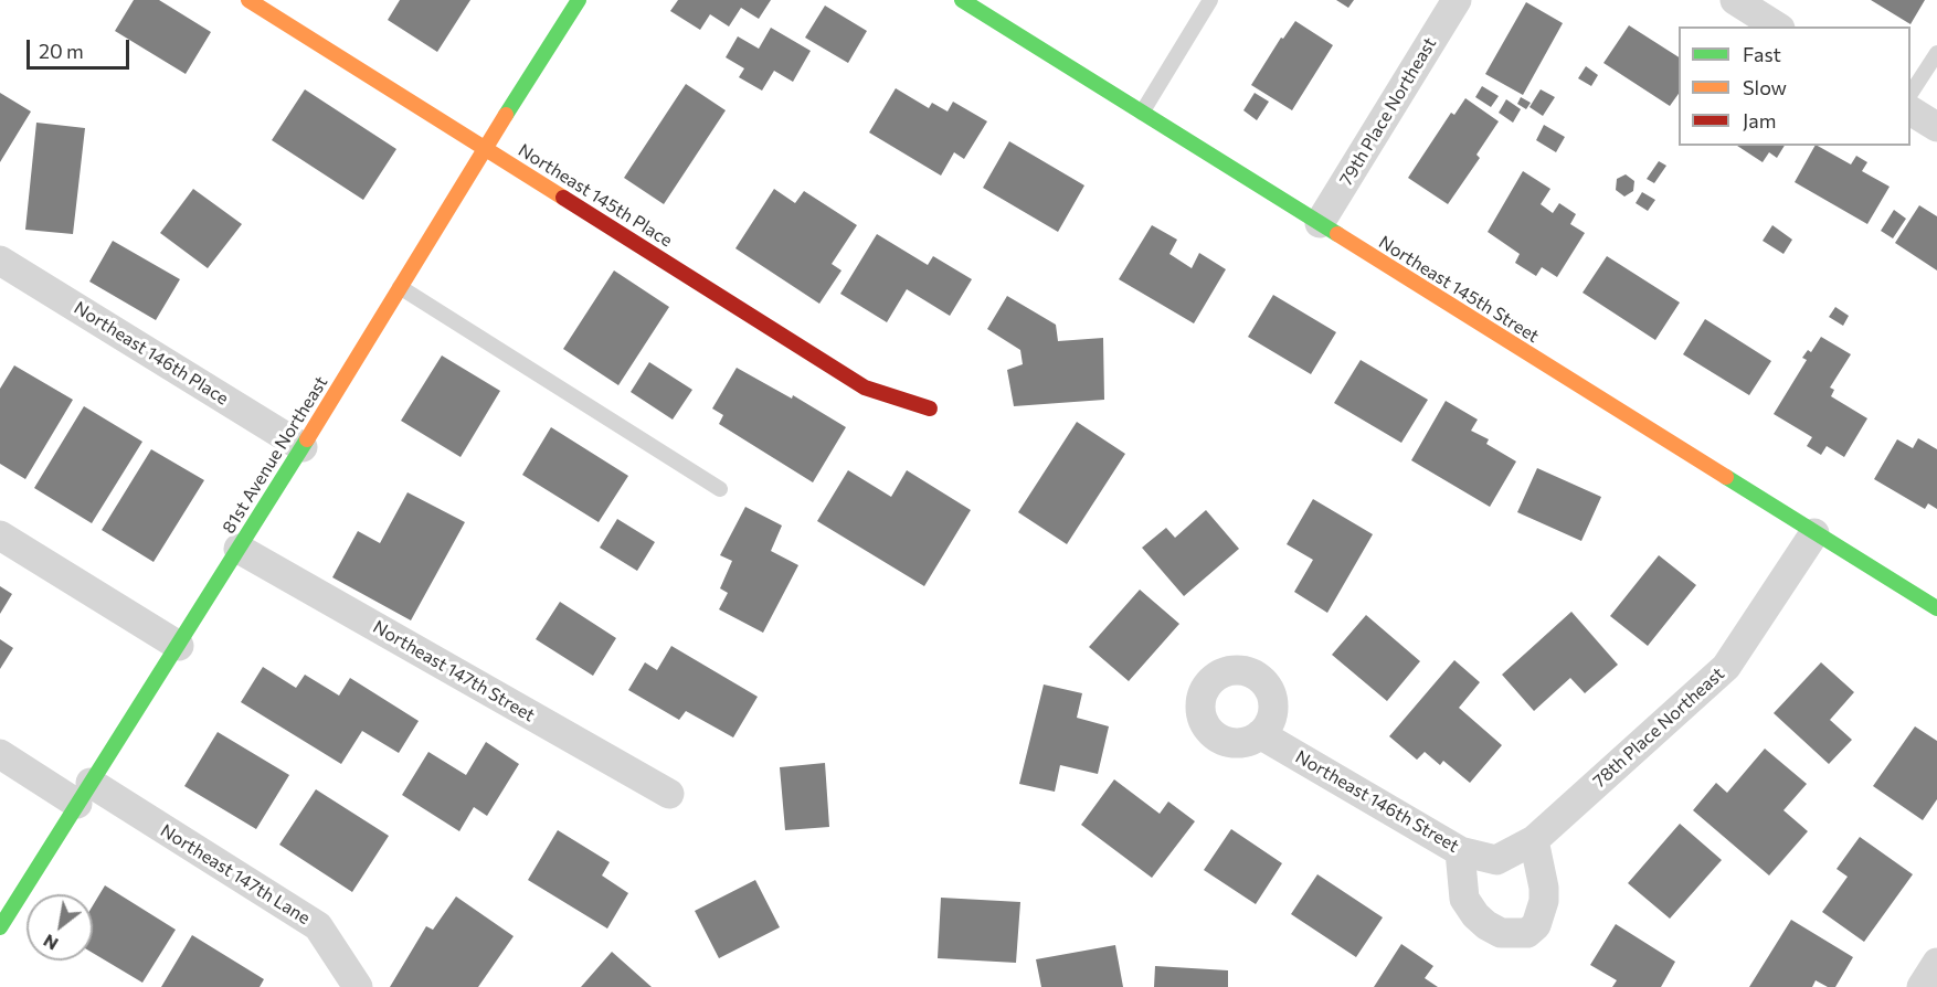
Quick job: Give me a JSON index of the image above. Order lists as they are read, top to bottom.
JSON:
{
  "streets": {
    "street": [
      "79th Place Northeast",
      "Northeast 145th Place",
      "Northeast 145th Street",
      "Northeast 146th Place",
      "81st Avenue Northeast",
      "Northeast 147th Street",
      "78th Place Northeast",
      "Northeast 146th Street",
      "Northeast 147th Lane"
    ]
  },
  "crossings": [
    ["79th Place Northeast", "Northeast 145th Street"],
    ["Northeast 145th Place", "81st Avenue Northeast"],
    ["Northeast 145th Street", "78th Place Northeast"],
    ["Northeast 146th Place", "81st Avenue Northeast"],
    ["81st Avenue Northeast", "Northeast 147th Street"],
    ["81st Avenue Northeast", "Northeast 147th Lane"],
    ["78th Place Northeast", "Northeast 146th Street"]
  ],
  "legend": ["Fast", "Slow", "Jam"],
  "scale_bar": "20 m",
  "north": "bottom left"
}
